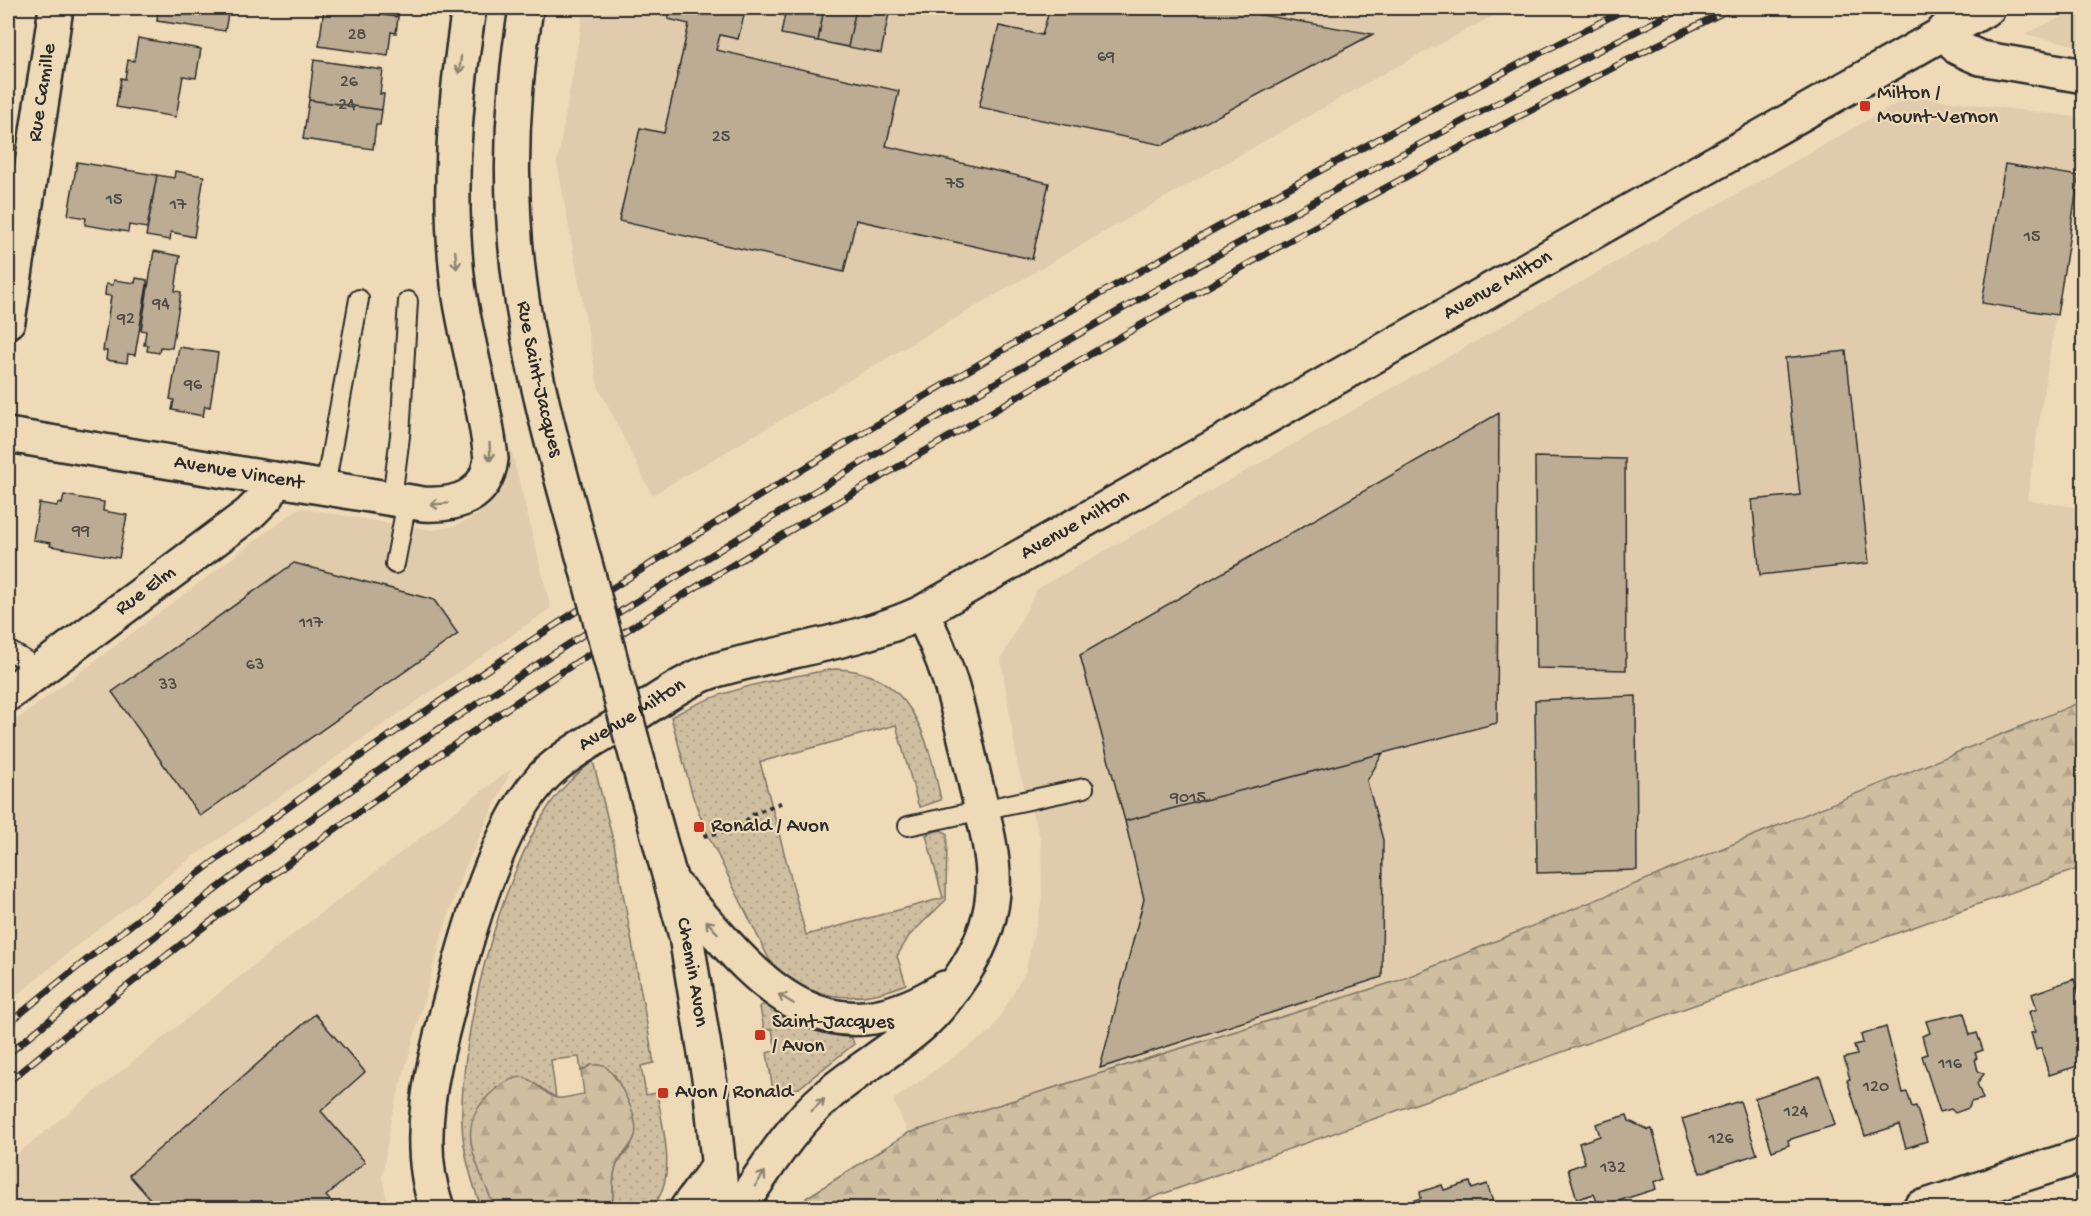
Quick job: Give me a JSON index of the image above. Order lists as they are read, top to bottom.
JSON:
{
  "streets": {
    "street": [
      "Rue Camille",
      "Avenue Milton",
      "Rue Saint-Jacques",
      "Avenue Vincent",
      "Rue Elm",
      "Chemin Avon"
    ]
  },
  "crossings": [
    ["Rue Saint-Jacques", "Chemin Avon"],
    ["Avenue Vincent", "Rue Elm"]
  ],
  "one_way": ["Avenue Vincent"],
  "places": {
    "transit": [
      "Milton / Mount-Vernon",
      "Ronald / Avon",
      "Saint-Jacques / Avon",
      "Avon / Ronald"
    ]
  },
  "house_numbers": [
    "28",
    "69",
    "26",
    "24",
    "25",
    "75",
    "15",
    "17",
    "15",
    "94",
    "92",
    "96",
    "99",
    "117",
    "63",
    "33",
    "9015",
    "116",
    "120",
    "124",
    "126",
    "132"
  ]
}
